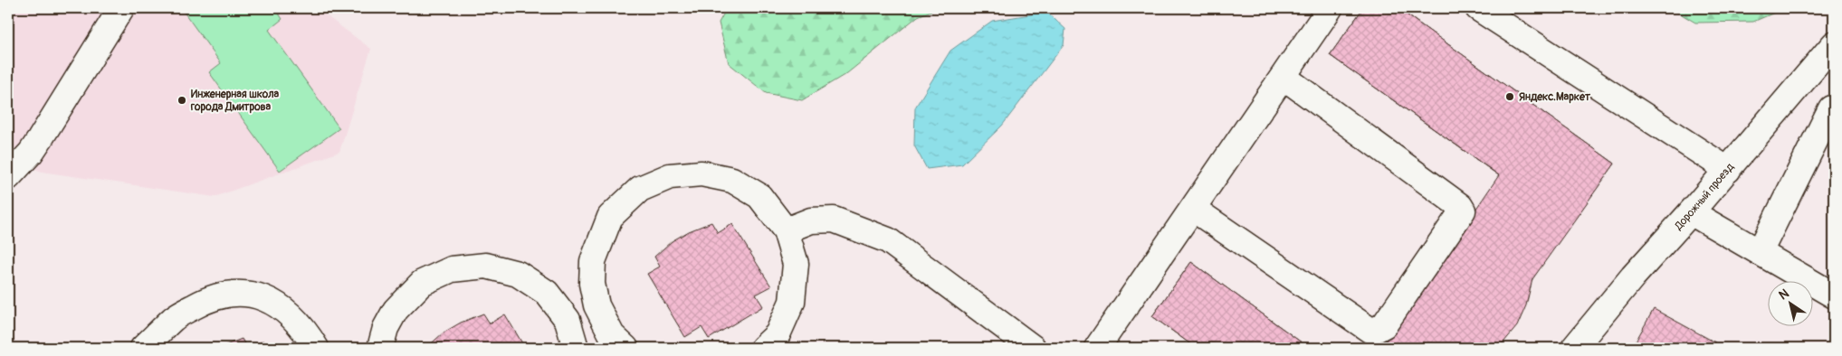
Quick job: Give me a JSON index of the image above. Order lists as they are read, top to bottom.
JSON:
{
  "streets": {
    "street": ["Дорожный проезд"]
  },
  "places": ["Яндекс.Маркет", "Инженерная школа города Дмитрова"],
  "north": "top left"
}
